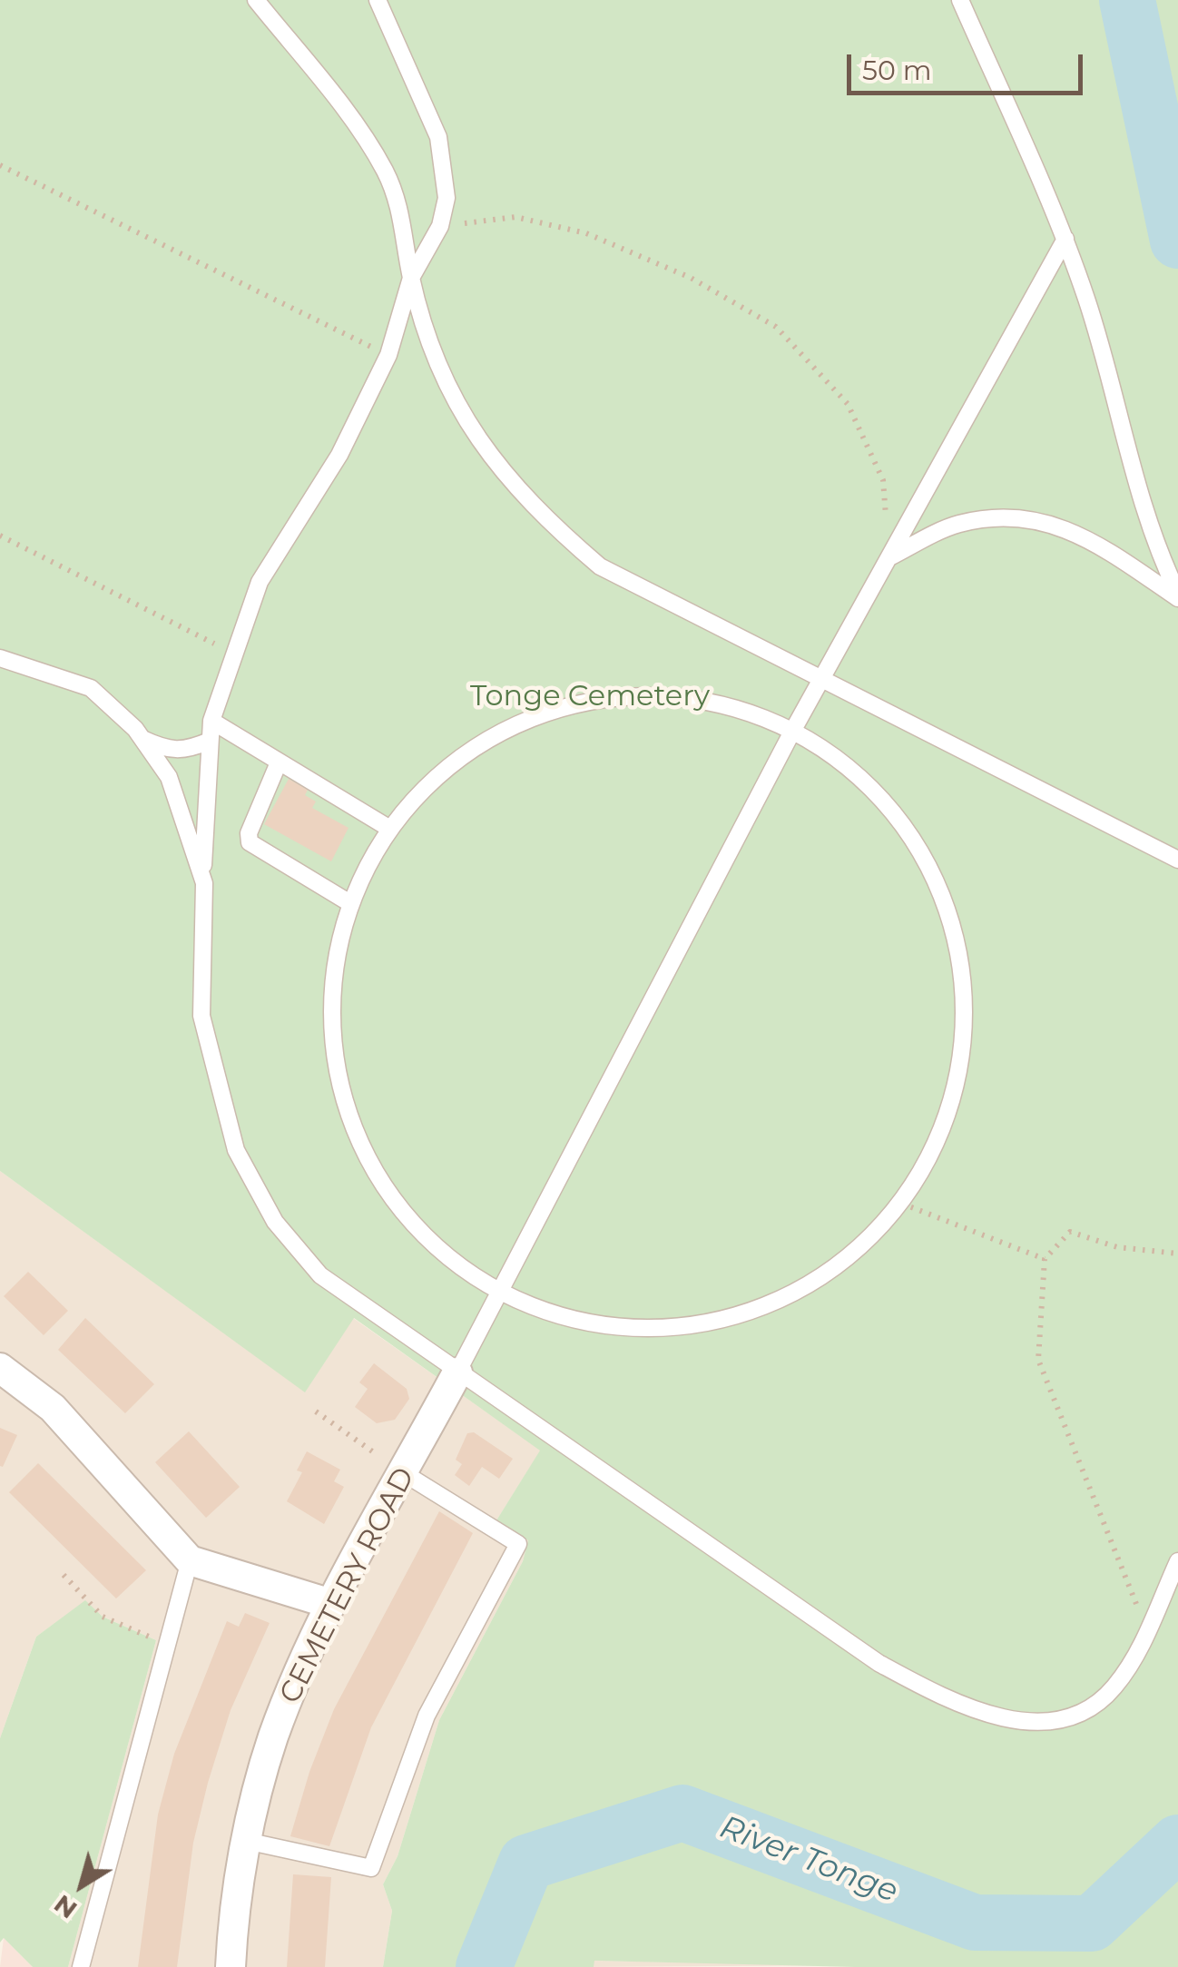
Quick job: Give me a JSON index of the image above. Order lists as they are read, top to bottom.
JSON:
{
  "streets": {
    "street": ["CEMETERY ROAD"]
  },
  "water": ["River Tonge"],
  "parks": ["Tonge Cemetery"],
  "scale_bar": "50 m",
  "north": "bottom left"
}
